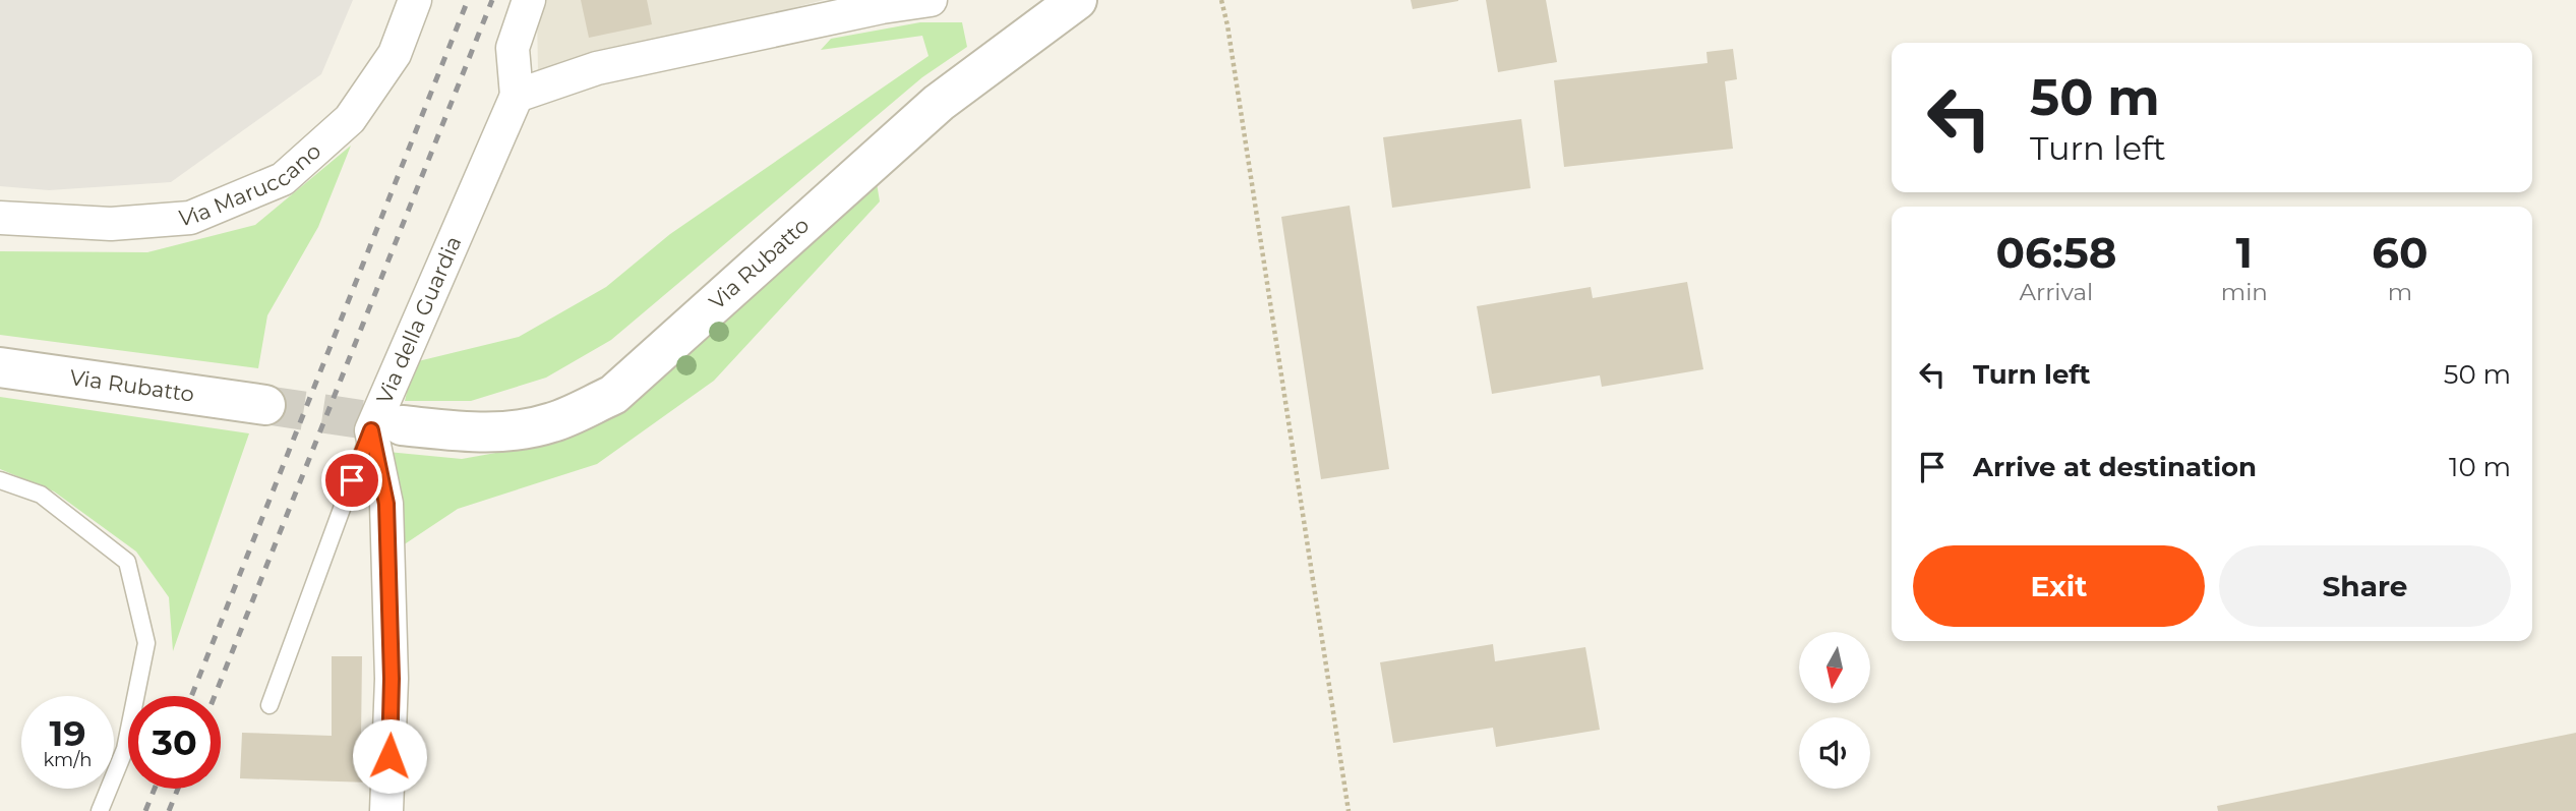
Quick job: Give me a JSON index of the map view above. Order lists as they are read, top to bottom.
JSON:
{
  "streets": {
    "street": ["Via Maruccano", "Via Rubatto", "Via della Guardia"]
  },
  "crossings": [
    ["Via Rubatto", "Via della Guardia"]
  ],
  "north": "bottom",
  "page": {
    "turn": ["50 m", "Turn left"],
    "eta": [
      "06:58",
      "Arrival",
      "1",
      "min",
      "60",
      "m"
    ],
    "list": [
      {
        "name": "Turn left",
        "value": "50 m"
      },
      {
        "name": "Arrive at destination",
        "value": "10 m"
      }
    ],
    "buttons": ["Exit", "Share"],
    "speed": "19 km/h",
    "limit": "30"
  }
}
